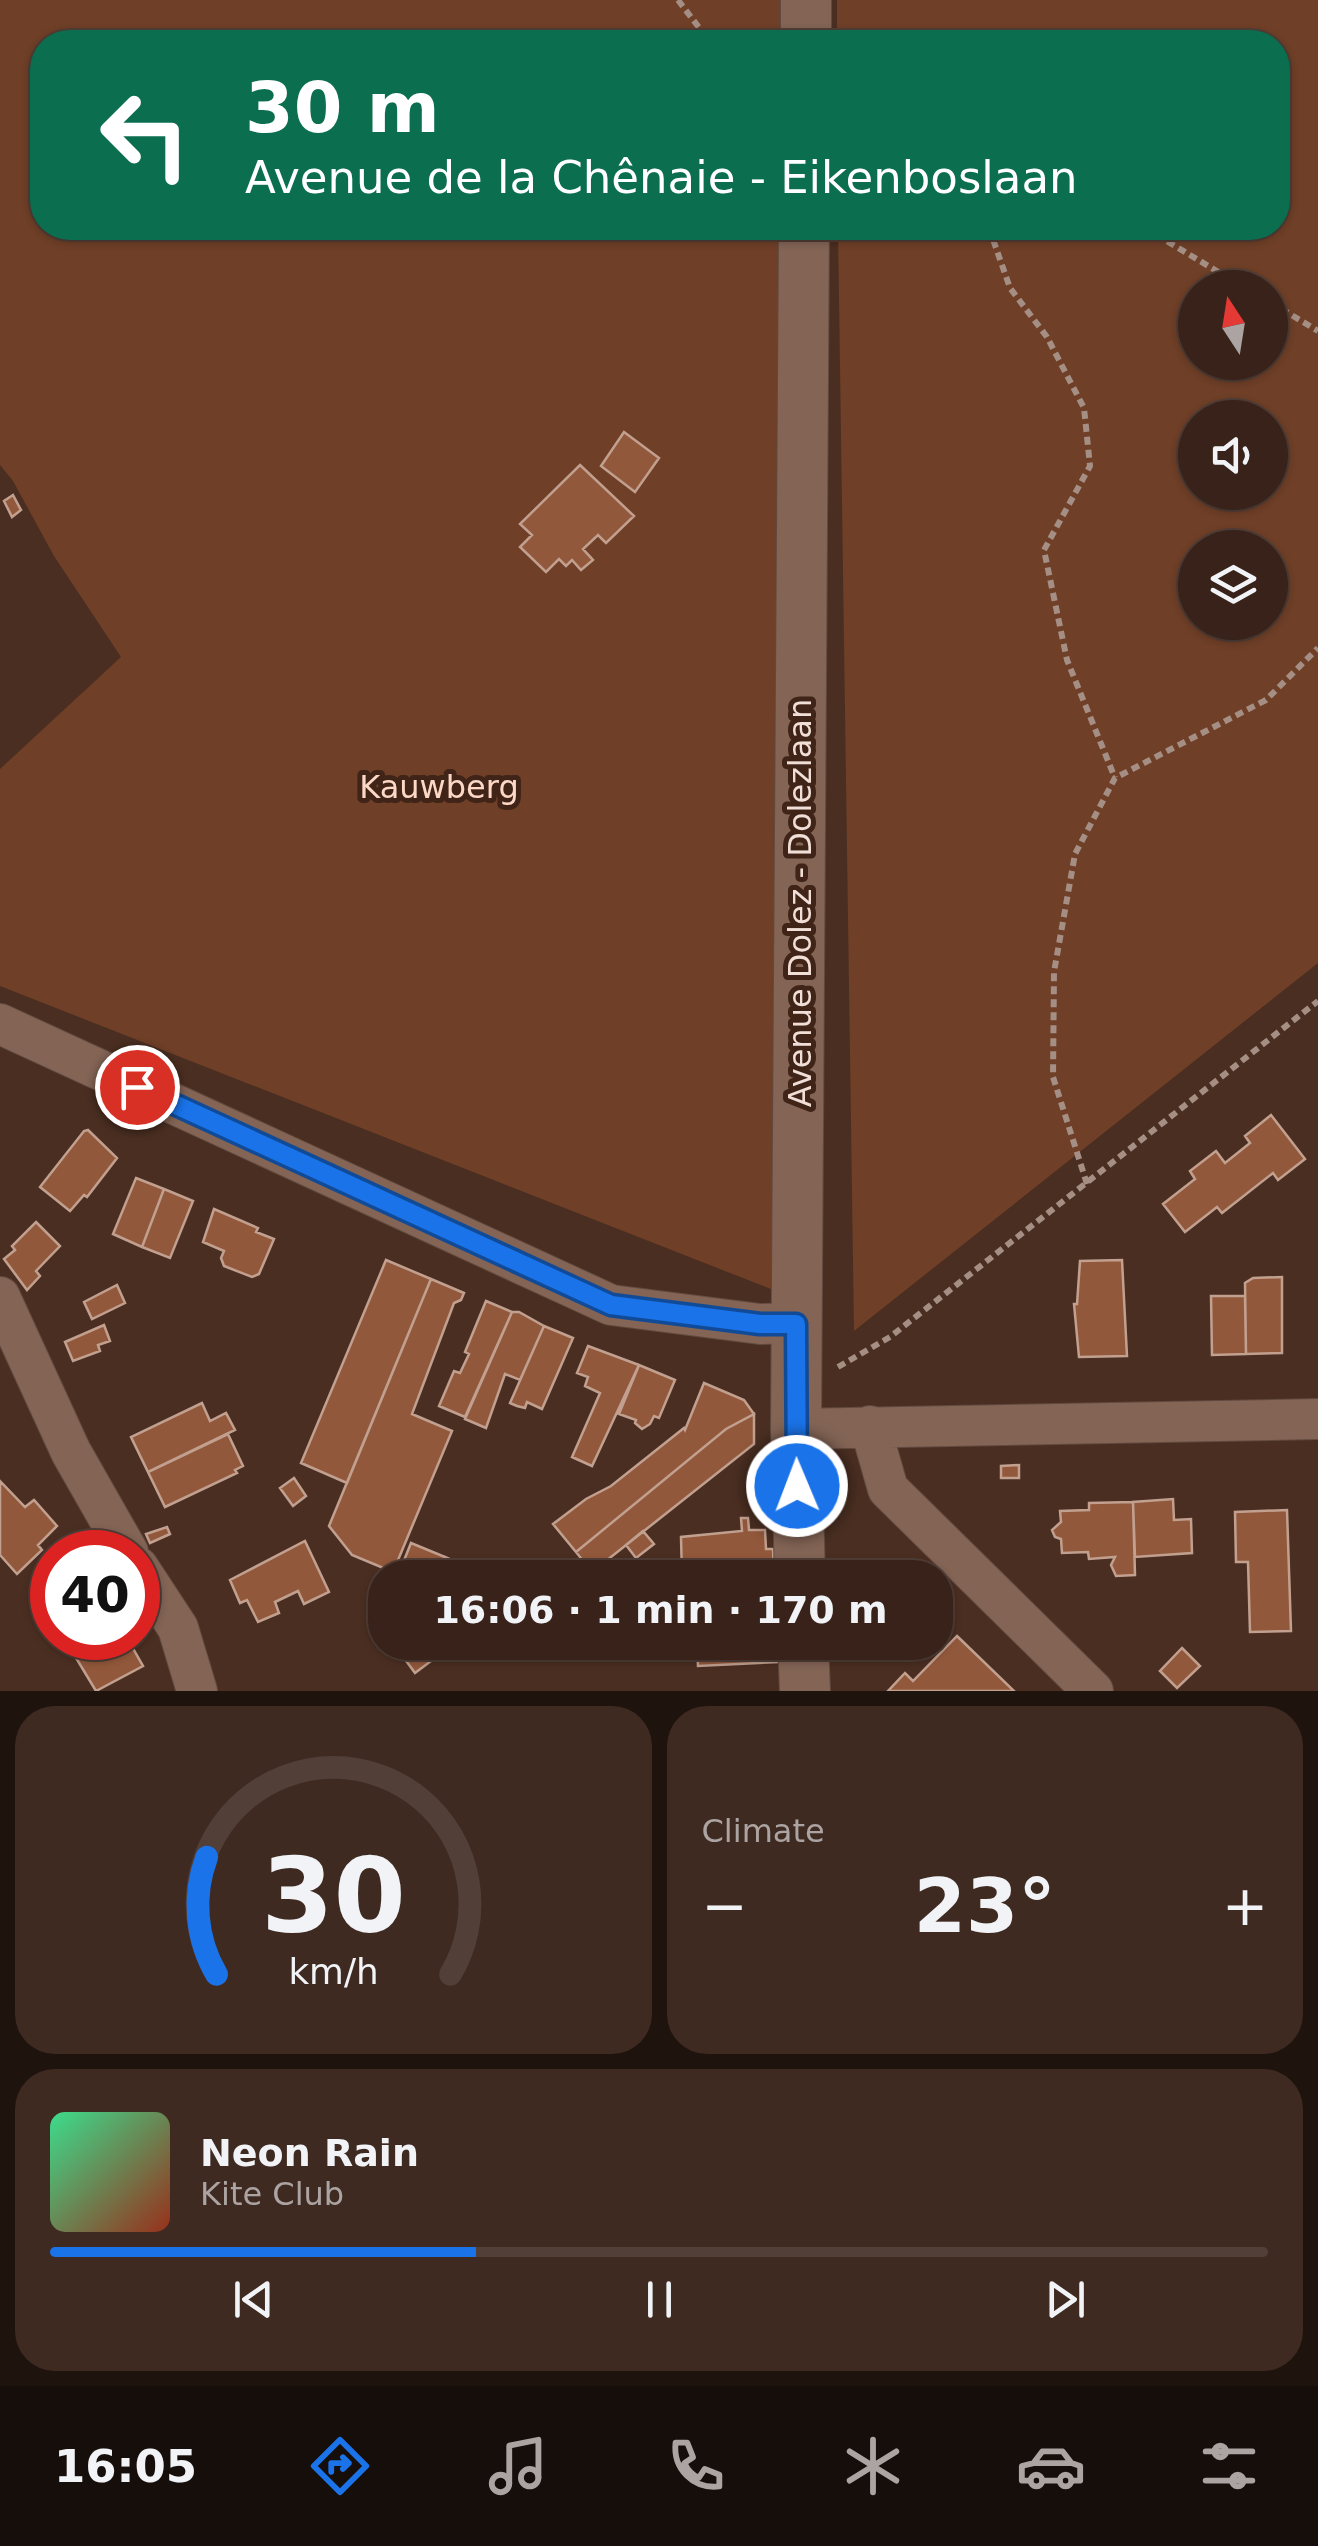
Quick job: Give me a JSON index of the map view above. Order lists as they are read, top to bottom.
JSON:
{
  "streets": {
    "street": ["Avenue Dolez - Dolezlaan"]
  },
  "parks": ["Kauwberg"],
  "north": "top",
  "page": {
    "turn": ["30 m", "Avenue de la Chênaie - Eikenboslaan"],
    "limit": "40",
    "trip": "16:06 · 1 min · 170 m",
    "tile": "Climate",
    "heat": ["−", "23°", "+"],
    "song": ["Neon Rain", "Kite Club"],
    "tabs": "16:05",
    "gauge": ["30", "km/h"]
  }
}
